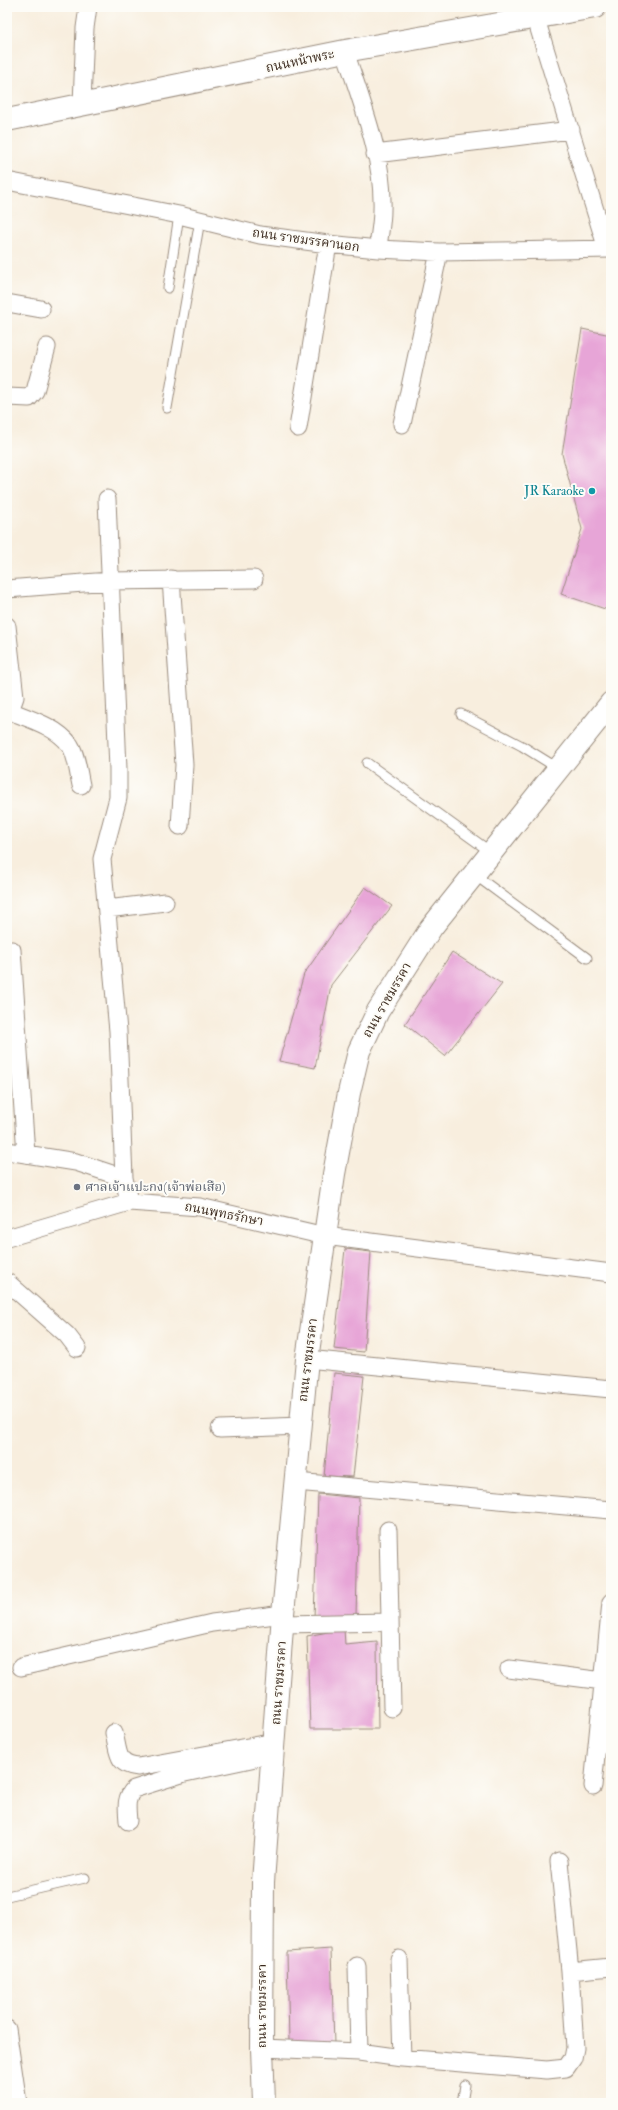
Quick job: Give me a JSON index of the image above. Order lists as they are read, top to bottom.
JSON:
{
  "streets": {
    "street": [
      "ถนนหน้าพระ",
      "ถนน ราชมรรคานอก",
      "ถนน ราชมรรคา",
      "ถนนพุทธรักษา"
    ]
  },
  "crossings": [
    ["ถนน ราชมรรคา", "ถนนพุทธรักษา"]
  ],
  "places": ["JR Karaoke", "ศาลเจ้าแปะกง(เจ้าพ่อเสือ)"]
}
